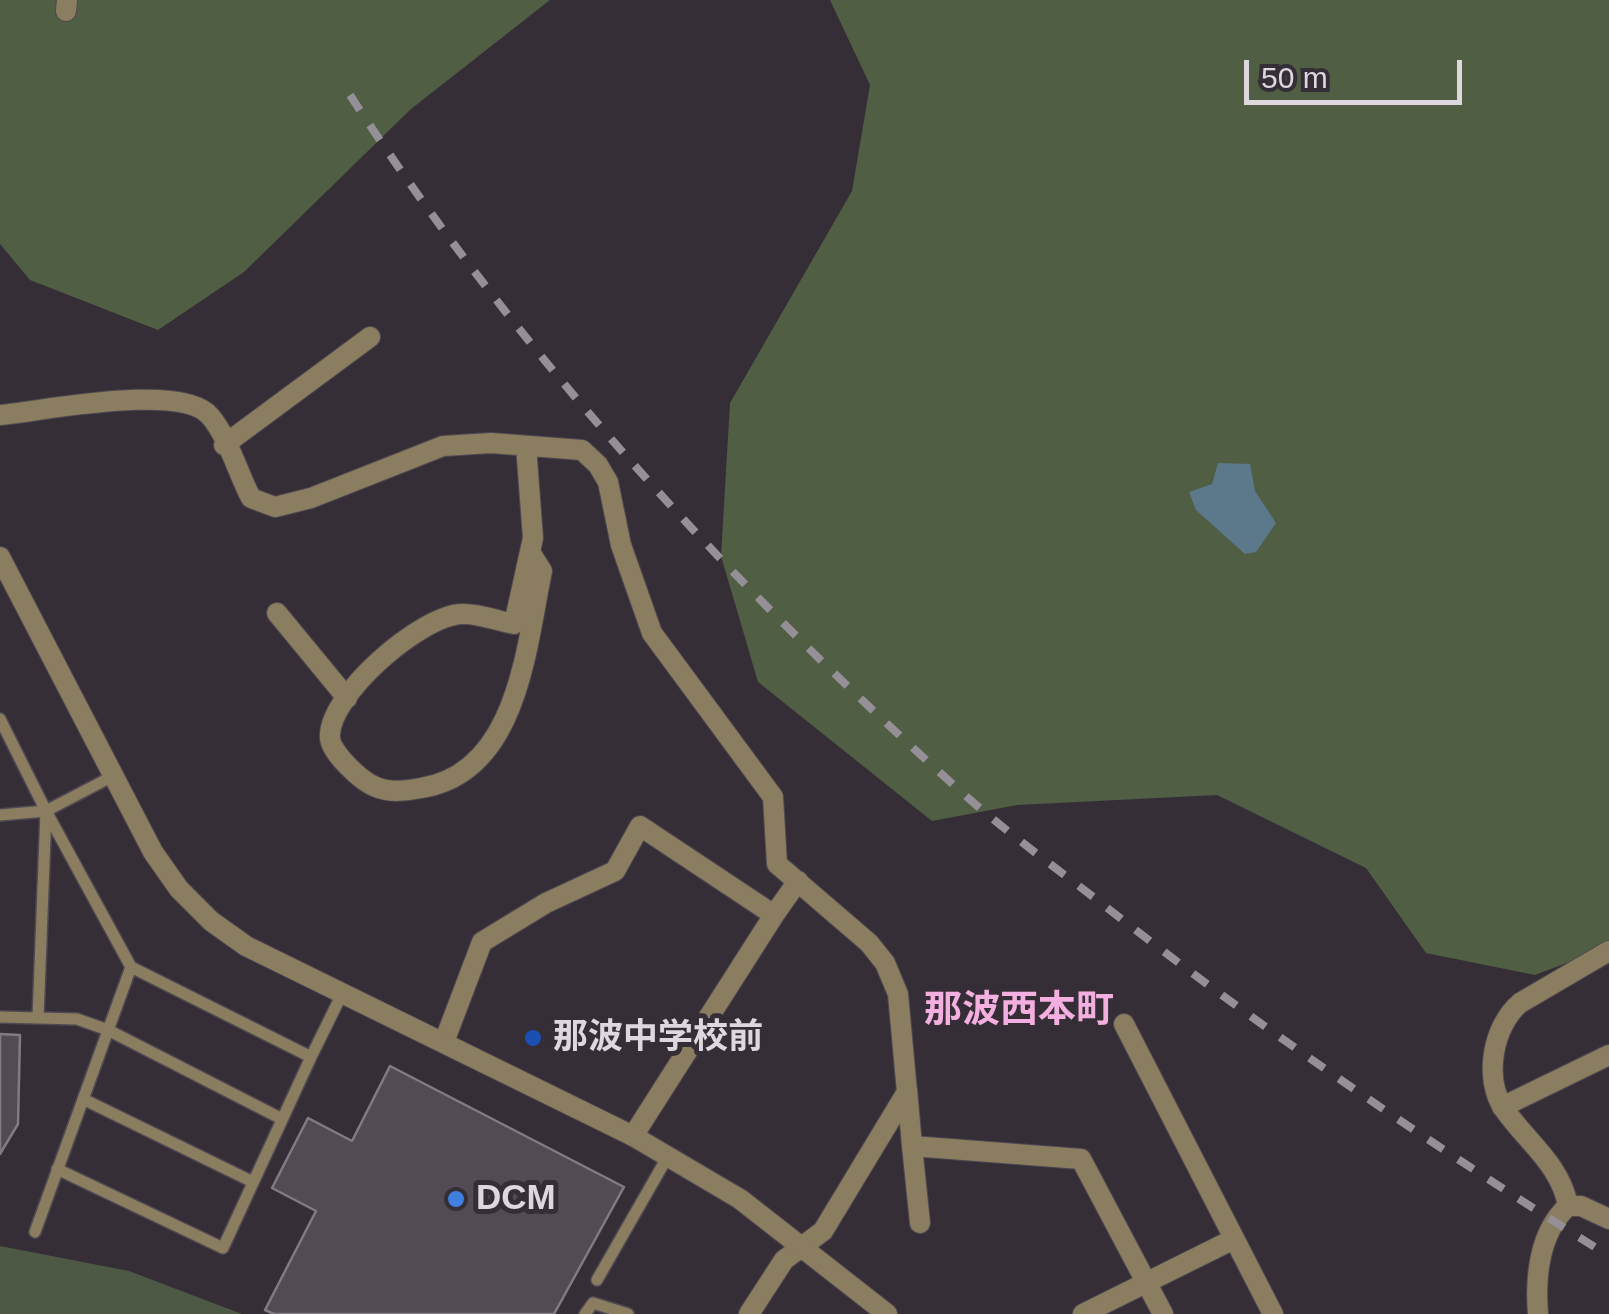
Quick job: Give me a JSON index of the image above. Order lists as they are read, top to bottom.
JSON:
{
  "districts": ["那波西本町"],
  "places": ["那波中学校前", "DCM"],
  "scale_bar": "50 m"
}
